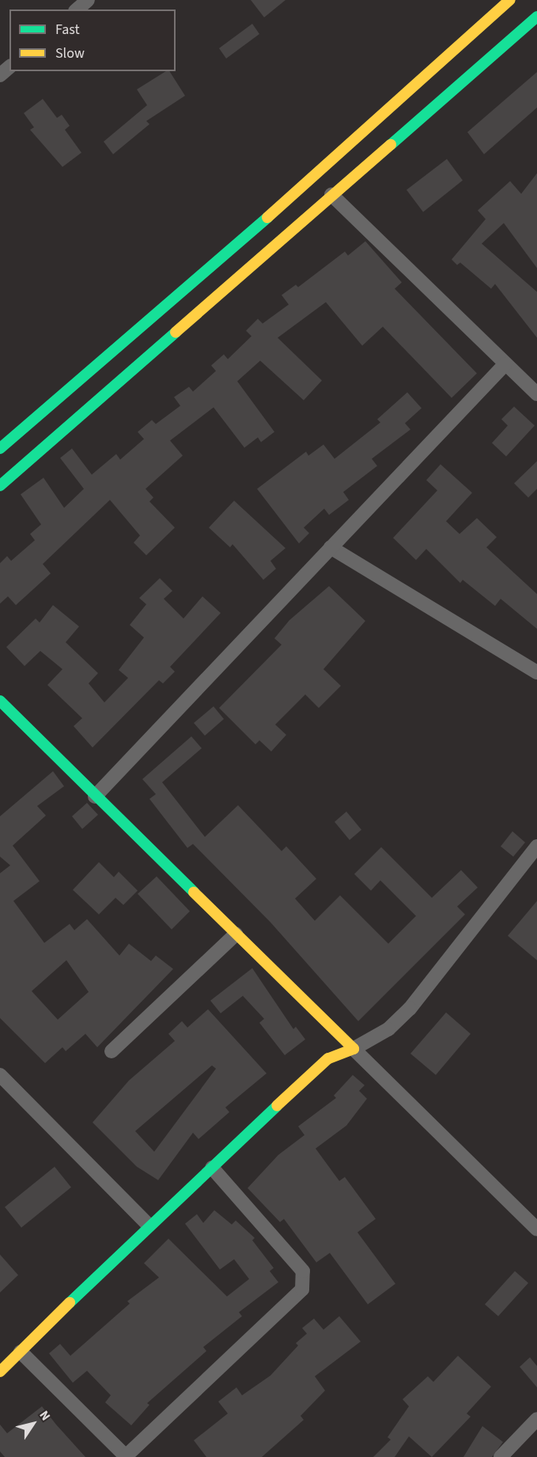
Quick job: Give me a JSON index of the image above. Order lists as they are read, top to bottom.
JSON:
{
  "legend": ["Fast", "Slow"],
  "north": "top right"
}
